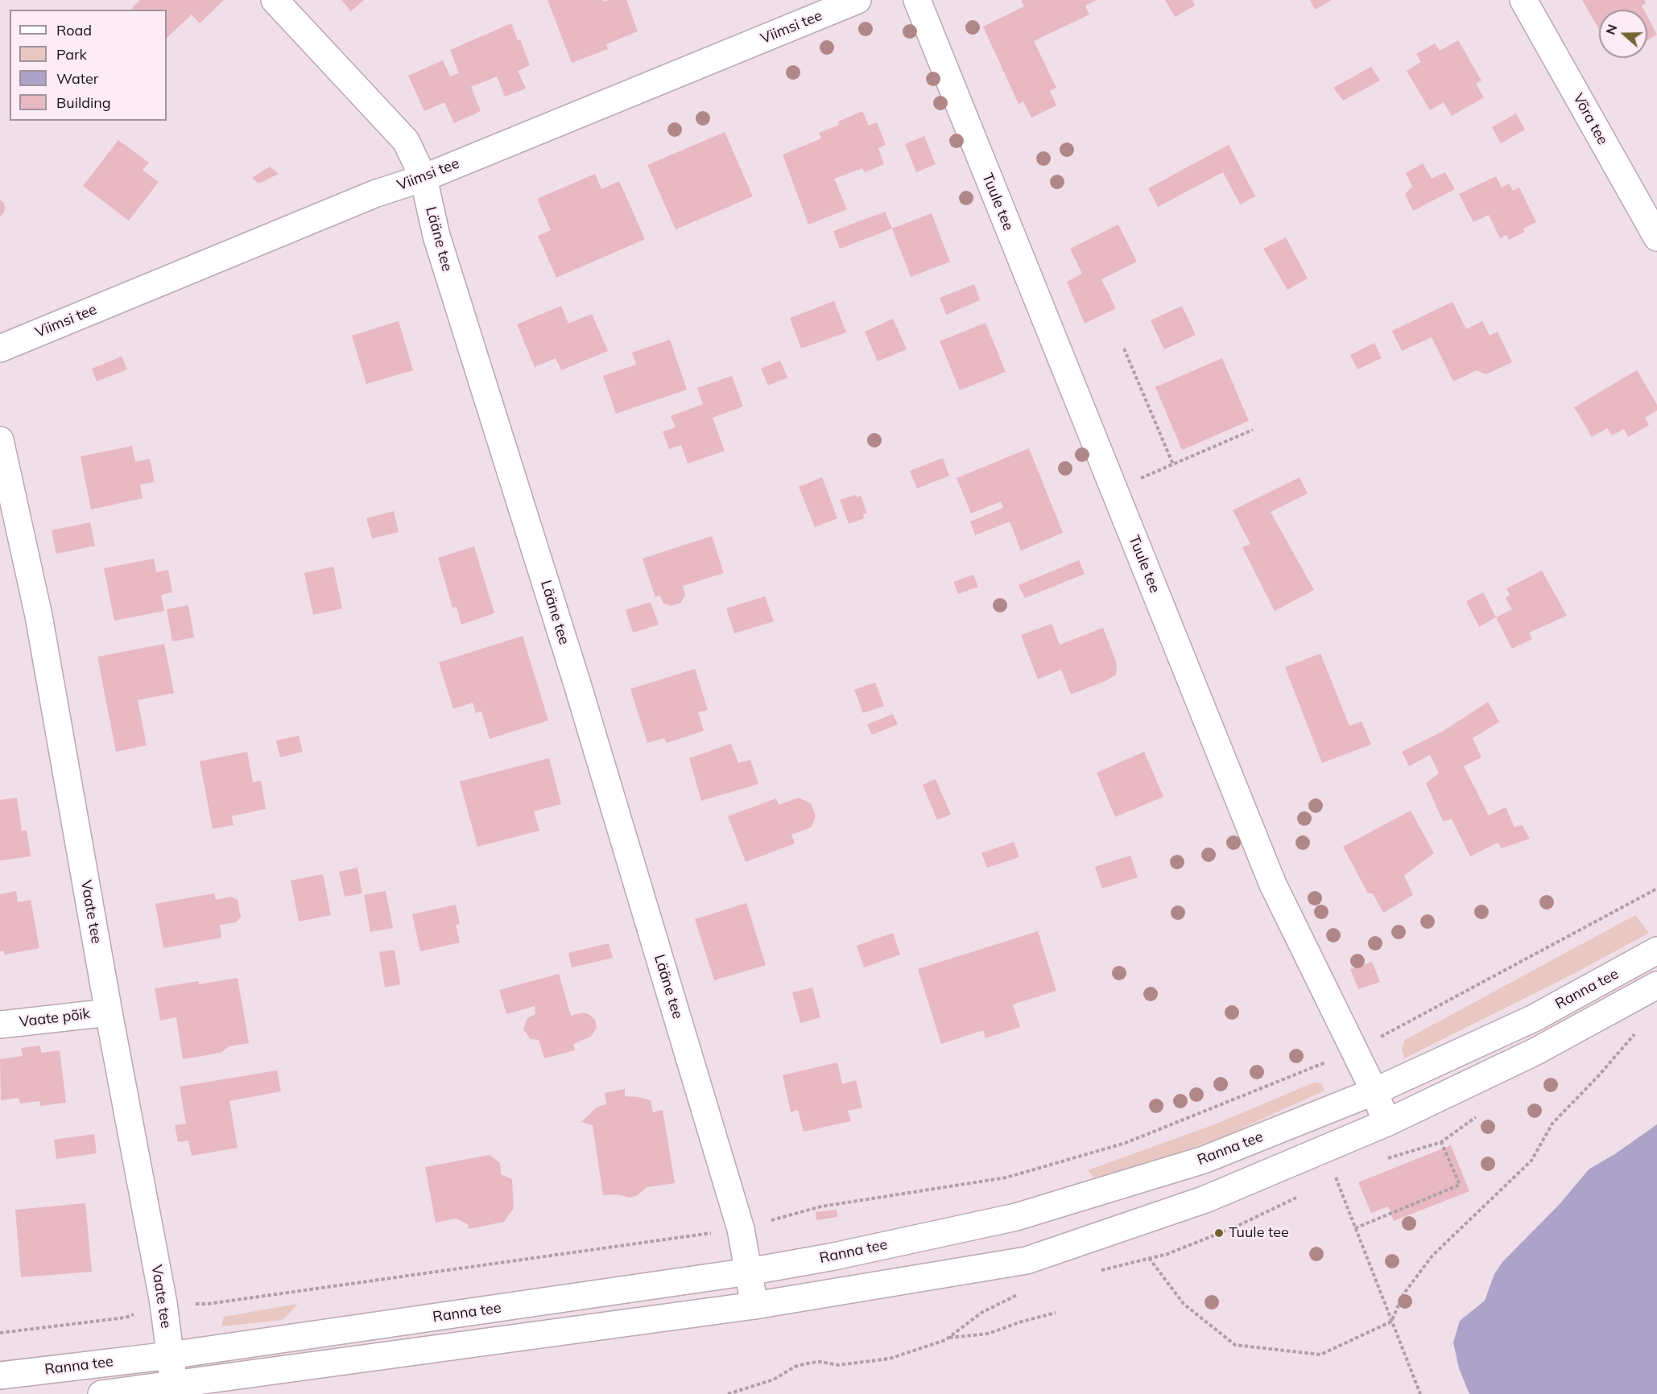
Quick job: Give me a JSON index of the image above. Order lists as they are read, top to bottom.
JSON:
{
  "streets": {
    "street": [
      "Viimsi tee",
      "Võra tee",
      "Tuule tee",
      "Lääne tee",
      "Vaate tee",
      "Ranna tee",
      "Vaate põik"
    ]
  },
  "crossings": [
    ["Viimsi tee", "Lääne tee"],
    ["Tuule tee", "Ranna tee"],
    ["Lääne tee", "Ranna tee"],
    ["Vaate tee", "Ranna tee"],
    ["Vaate tee", "Vaate põik"]
  ],
  "places": ["Tuule tee"],
  "legend": [
    "Road",
    "Park",
    "Water",
    "Building"
  ],
  "north": "left"
}
